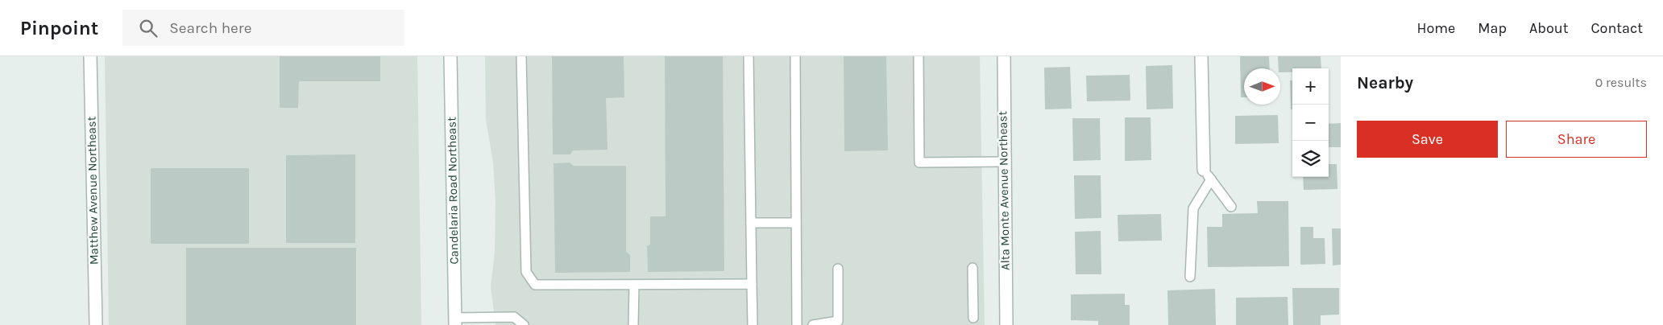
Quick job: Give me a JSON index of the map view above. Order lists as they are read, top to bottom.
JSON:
{
  "streets": {
    "street": ["Matthew Avenue Northeast", "Candelaria Road Northeast", "Alta Monte Avenue Northeast"]
  },
  "north": "right",
  "page": {
    "header": "Pinpoint",
    "search": "Search here",
    "nav": [
      "Home",
      "Map",
      "About",
      "Contact"
    ],
    "heading": ["Nearby", "0 results"],
    "map_buttons": ["+", "−"],
    "buttons": ["Save", "Share"]
  }
}
